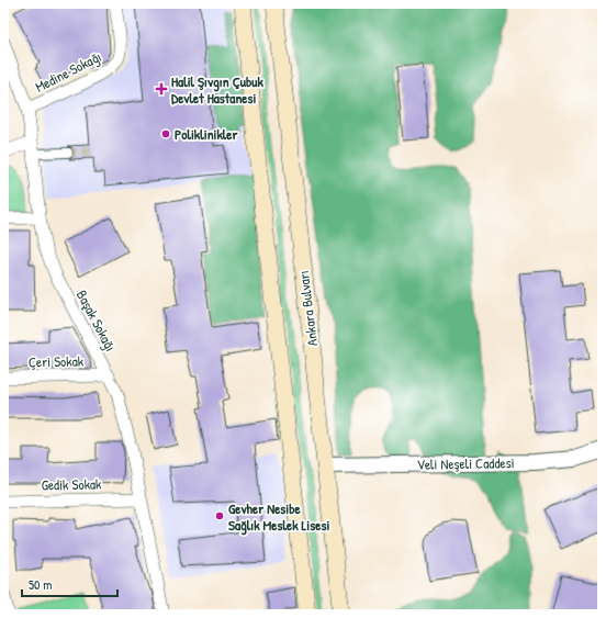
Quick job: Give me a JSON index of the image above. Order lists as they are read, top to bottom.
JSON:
{
  "streets": {
    "main road": ["Ankara Bulvarı"],
    "street": [
      "Medine Sokağı",
      "Başak Sokağı",
      "Çeri Sokak",
      "Veli Neşeli Caddesi",
      "Gedik Sokak"
    ]
  },
  "crossings": [
    ["Medine Sokağı", "Başak Sokağı"],
    ["Ankara Bulvarı", "Veli Neşeli Caddesi"],
    ["Başak Sokağı", "Çeri Sokak"],
    ["Başak Sokağı", "Gedik Sokak"]
  ],
  "places": {
    "health": ["Halil Şıvgın Çubuk Devlet Hastanesi"],
    "other": ["Poliklinikler", "Gevher Nesibe Sağlık Meslek Lisesi"]
  },
  "scale_bar": "50 m"
}
